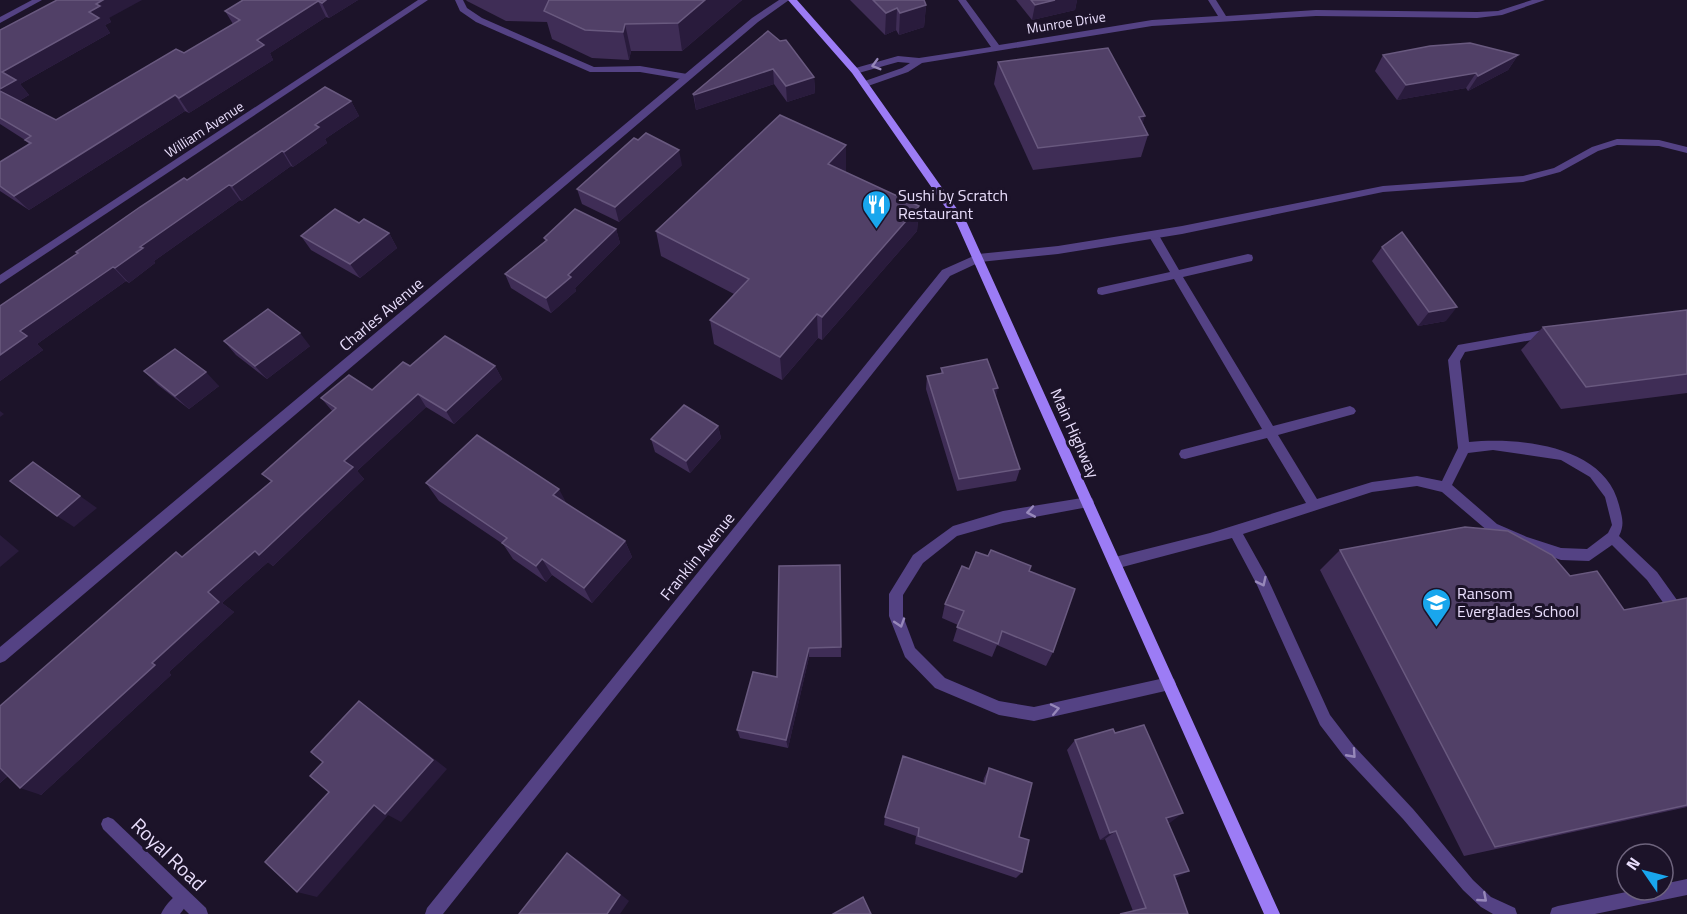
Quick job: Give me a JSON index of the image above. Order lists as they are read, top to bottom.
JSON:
{
  "streets": {
    "main road": ["Main Highway"],
    "street": [
      "Munroe Drive",
      "William Avenue",
      "Charles Avenue",
      "Franklin Avenue",
      "Royal Road"
    ]
  },
  "crossings": [
    ["Munroe Drive", "Main Highway"],
    ["Main Highway", "Franklin Avenue"]
  ],
  "places": {
    "restaurant": ["Sushi by Scratch Restaurant"],
    "school or university": ["Ransom Everglades School"]
  },
  "north": "top left"
}
